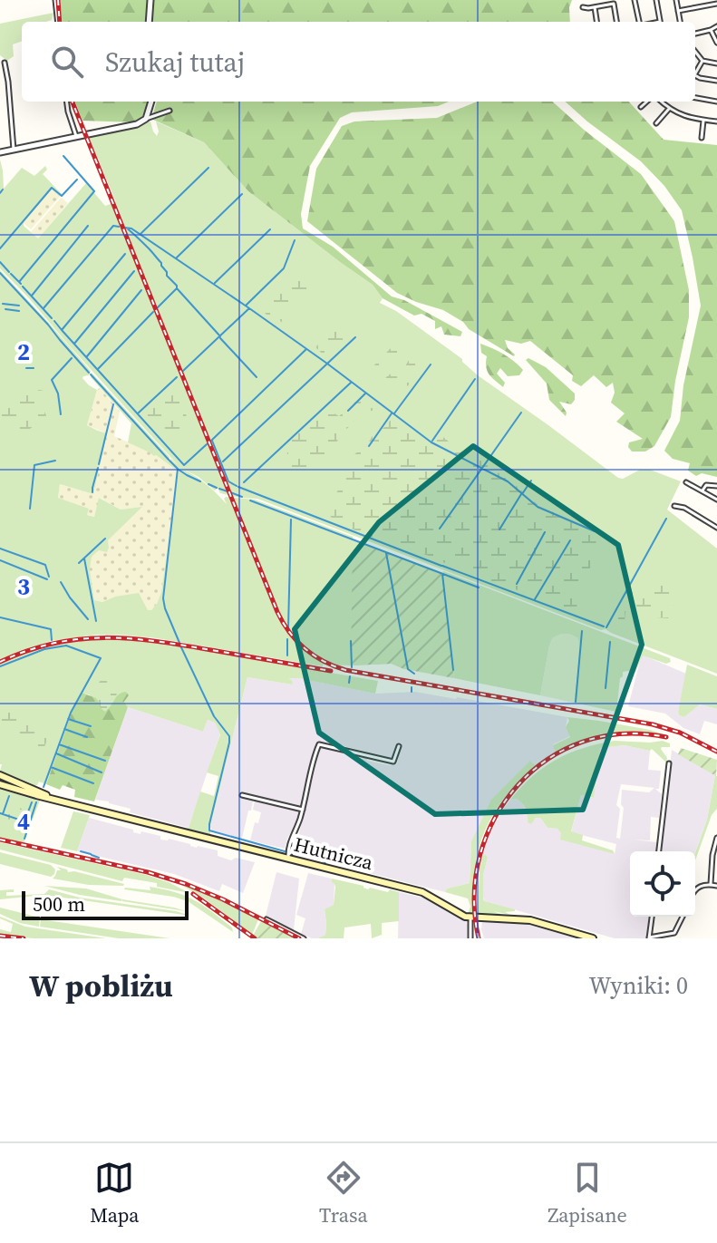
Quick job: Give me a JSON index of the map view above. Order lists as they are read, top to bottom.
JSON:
{
  "streets": {
    "main road": ["Hutnicza"]
  },
  "scale_bar": "500 m",
  "page": {
    "search": "Szukaj tutaj",
    "scale": "500 m",
    "heading": ["W pobliżu", "Wyniki: 0"],
    "nav": ["Mapa", "Trasa", "Zapisane"]
  },
  "grid": {
    "rows": ["2", "3", "4"]
  }
}
